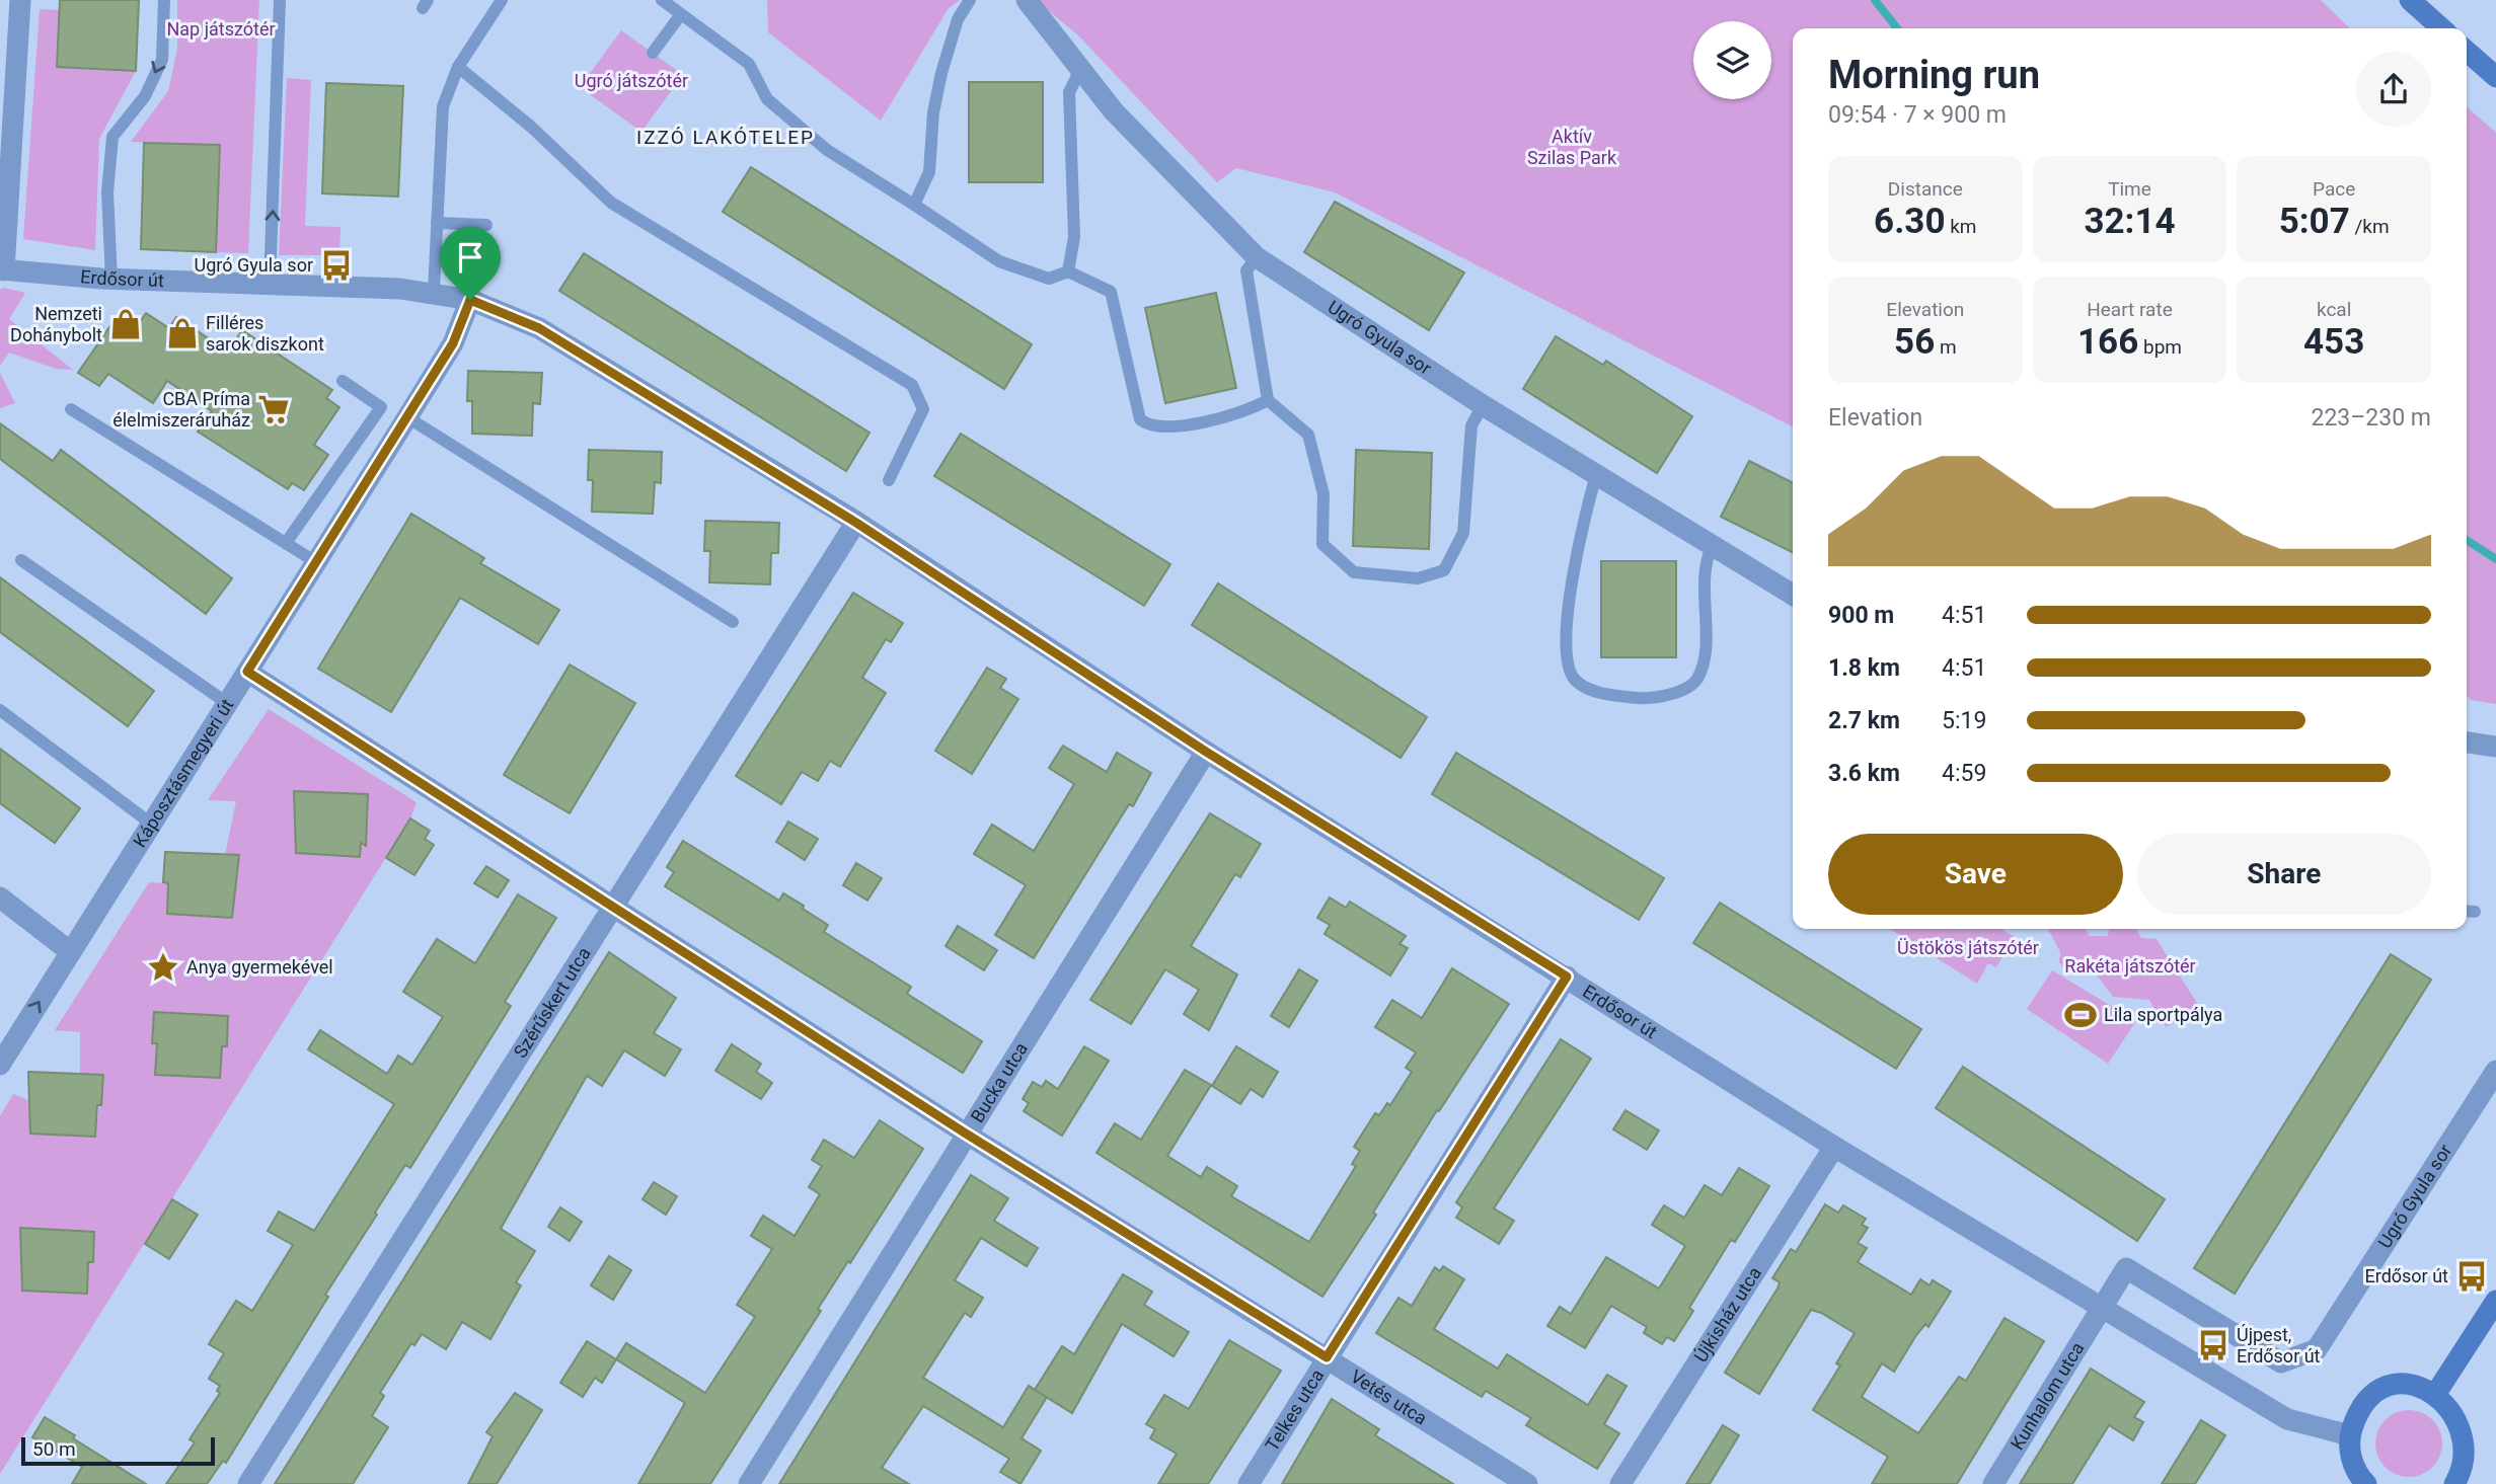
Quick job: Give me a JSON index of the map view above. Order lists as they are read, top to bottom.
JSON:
{
  "streets": {
    "street": [
      "Erdősor út",
      "Ugró Gyula sor",
      "Káposztásmegyeri út",
      "Szérűskert utca",
      "Bucka utca",
      "Újkisház utca",
      "Vetés utca",
      "Kunhalom utca",
      "Telkes utca"
    ]
  },
  "crossings": [
    ["Erdősor út", "Ugró Gyula sor"],
    ["Erdősor út", "Káposztásmegyeri út"],
    ["Erdősor út", "Szérűskert utca"],
    ["Erdősor út", "Bucka utca"],
    ["Erdősor út", "Újkisház utca"],
    ["Erdősor út", "Kunhalom utca"],
    ["Erdősor út", "Telkes utca"],
    ["Ugró Gyula sor", "Kunhalom utca"],
    ["Káposztásmegyeri út", "Vetés utca"],
    ["Szérűskert utca", "Vetés utca"],
    ["Bucka utca", "Vetés utca"],
    ["Vetés utca", "Telkes utca"]
  ],
  "districts": ["IZZÓ LAKÓTELEP"],
  "parks": [
    "Nap játszótér",
    "Ugró játszótér",
    "Aktív Szilas Park",
    "Üstökös játszótér",
    "Rakéta játszótér"
  ],
  "places": {
    "bus stop": ["Ugró Gyula sor", "Erdősor út", "Újpest, Erdősor út"],
    "shop": ["Nemzeti Dohánybolt", "Filléres sarok diszkont"],
    "supermarket": ["CBA Príma élelmiszeráruház"],
    "place": ["Anya gyermekével"],
    "sports": ["Lila sportpálya"]
  },
  "scale_bar": "50 m",
  "page": {
    "heading": ["Morning run", "09:54 · 7 × 900 m"],
    "stats": [
      ["Distance", "6.30 km"],
      ["Time", "32:14"],
      ["Pace", "5:07 /km"],
      ["Elevation", "56 m"],
      ["Heart rate", "166 bpm"],
      ["kcal", "453"]
    ],
    "chart": ["Elevation", "223–230 m"],
    "list": [
      {
        "name": "900 m",
        "note": "4:51"
      },
      {
        "name": "1.8 km",
        "note": "4:51"
      },
      {
        "name": "2.7 km",
        "note": "5:19"
      },
      {
        "name": "3.6 km",
        "note": "4:59"
      }
    ],
    "buttons": ["Save", "Share"],
    "scale": "50 m"
  }
}
